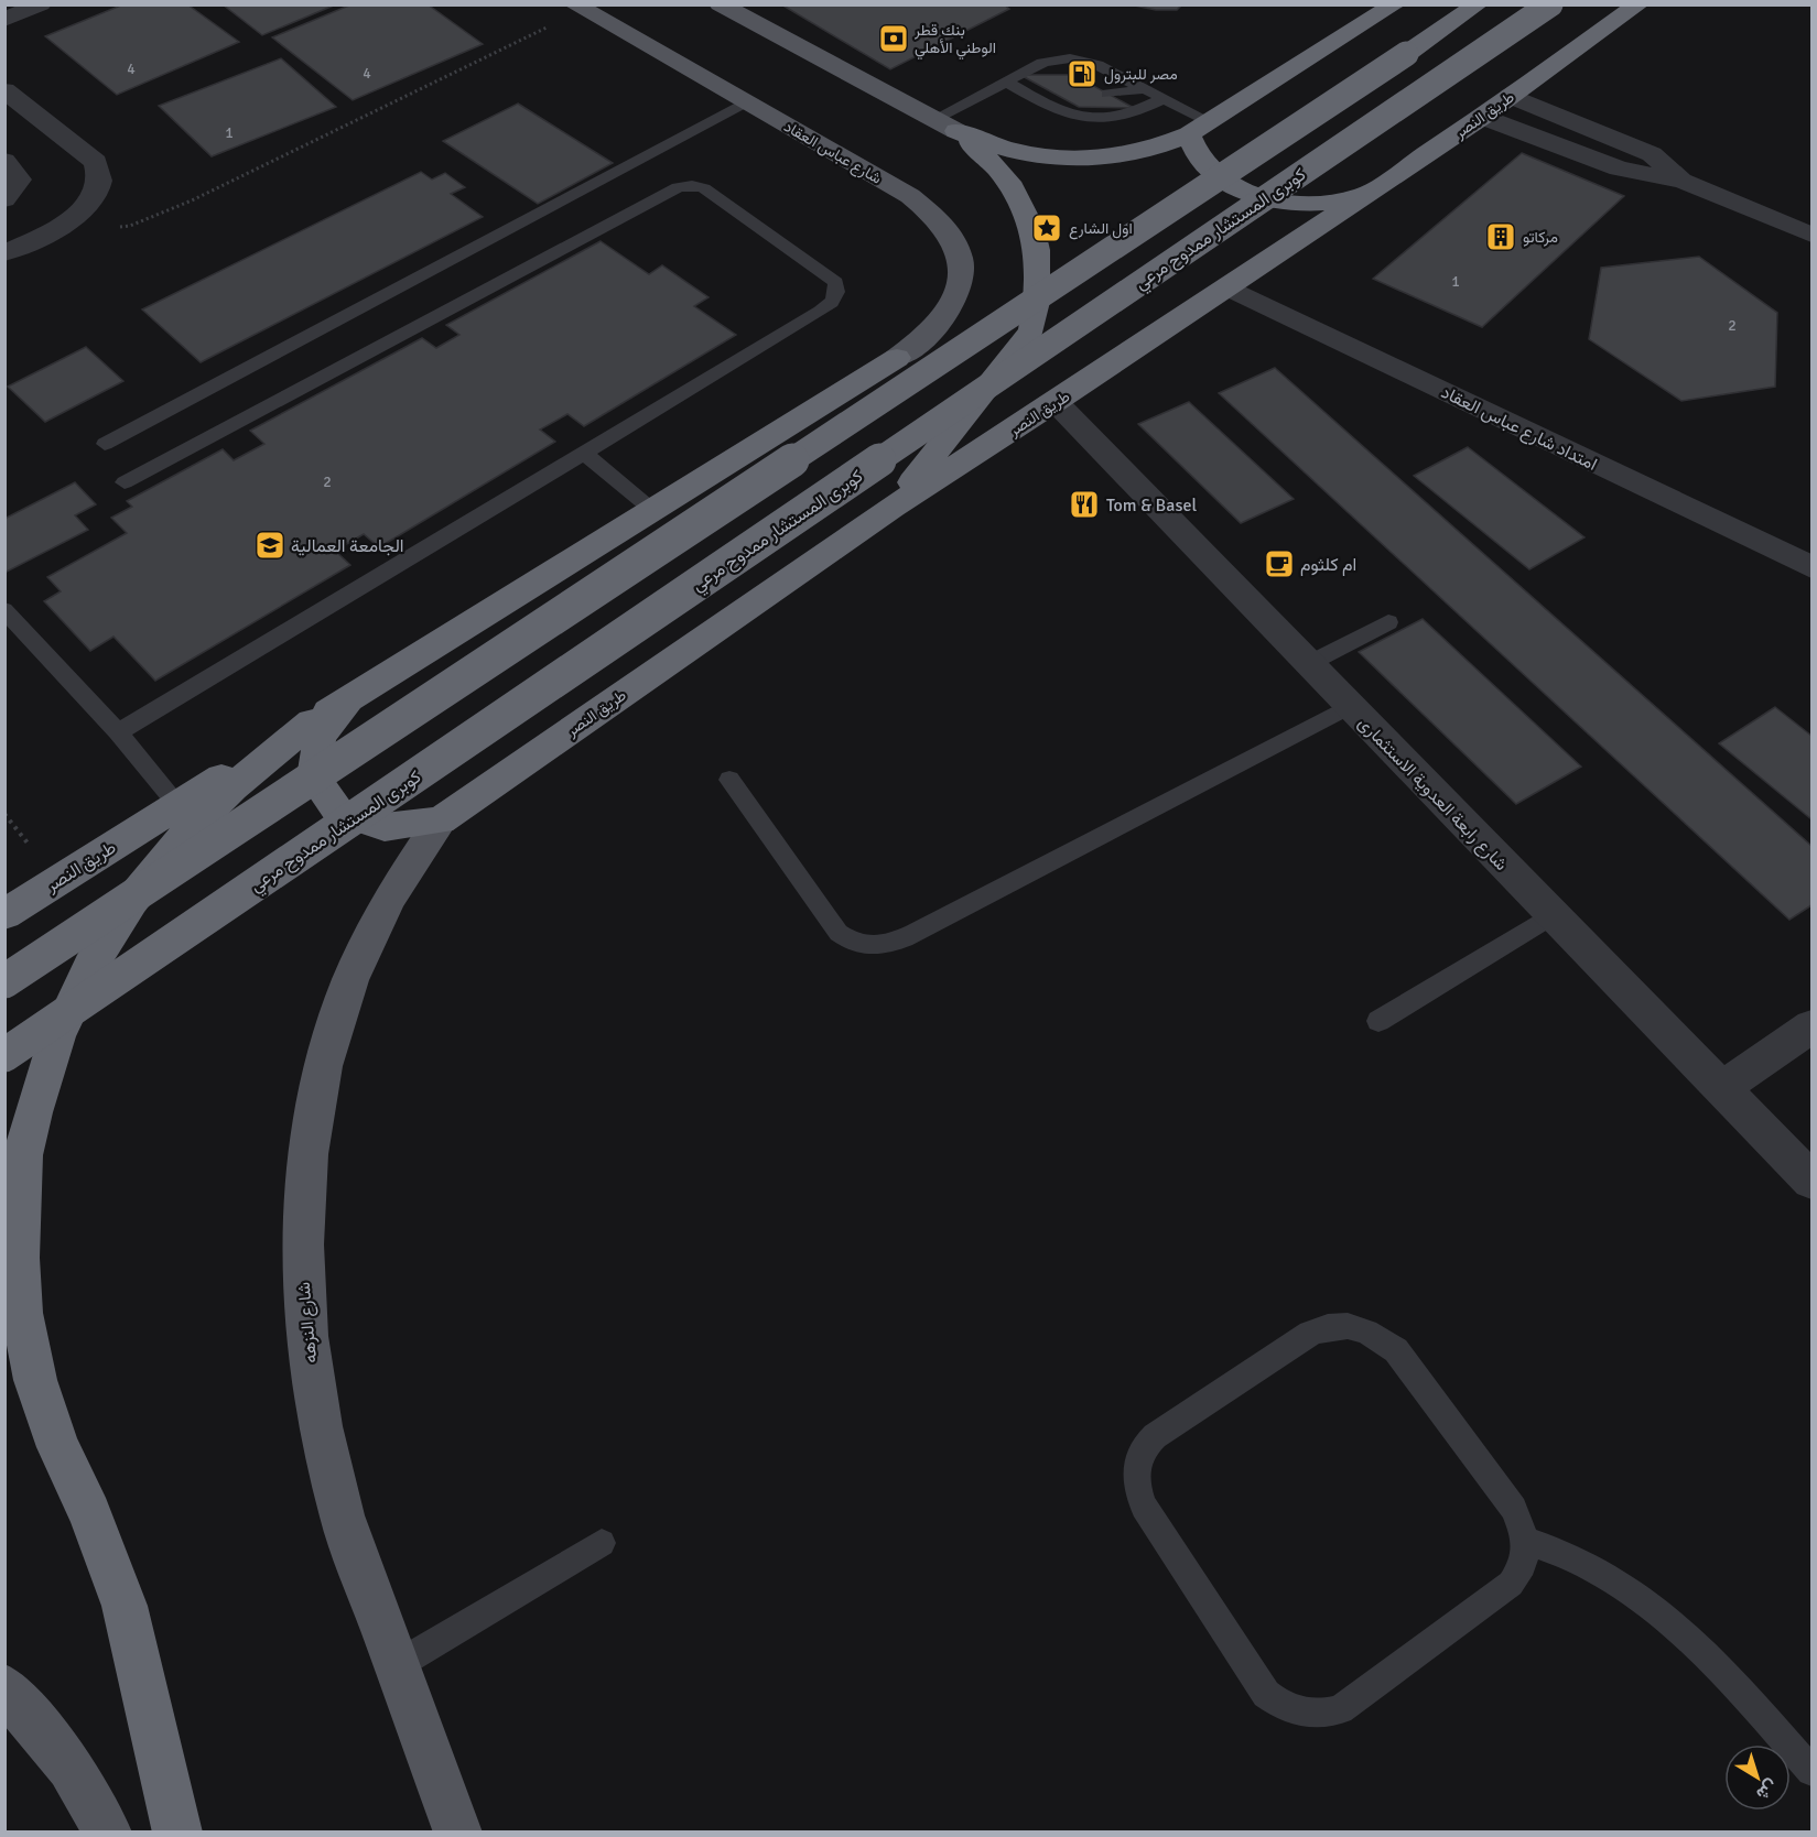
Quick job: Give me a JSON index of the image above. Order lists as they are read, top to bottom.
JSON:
{
  "streets": {
    "highway": ["طريق النصر", "كوبرى المستشار ممدوح مرعي"],
    "main road": ["شارع عباس العقاد", "شارع النزهه"],
    "street": ["امتداد شارع عباس العقاد", "شارع رابعة العدوية الاستثمارى"]
  },
  "crossings": [
    ["طريق النصر", "شارع عباس العقاد"],
    ["طريق النصر", "امتداد شارع عباس العقاد"],
    ["طريق النصر", "شارع رابعة العدوية الاستثمارى"],
    ["طريق النصر", "شارع النزهه"]
  ],
  "places": {
    "bank": ["بنك قطر الوطني الأهلي"],
    "fuel station": ["مصر للبترول"],
    "place": ["اول الشارع"],
    "building": ["مركاتو"],
    "restaurant": ["Tom & Basel"],
    "school or university": ["الجامعة العمالية"],
    "cafe": ["ام كلثوم"]
  },
  "house_numbers": [
    "4",
    "4",
    "1",
    "1",
    "2",
    "2"
  ],
  "north": "bottom right"
}
